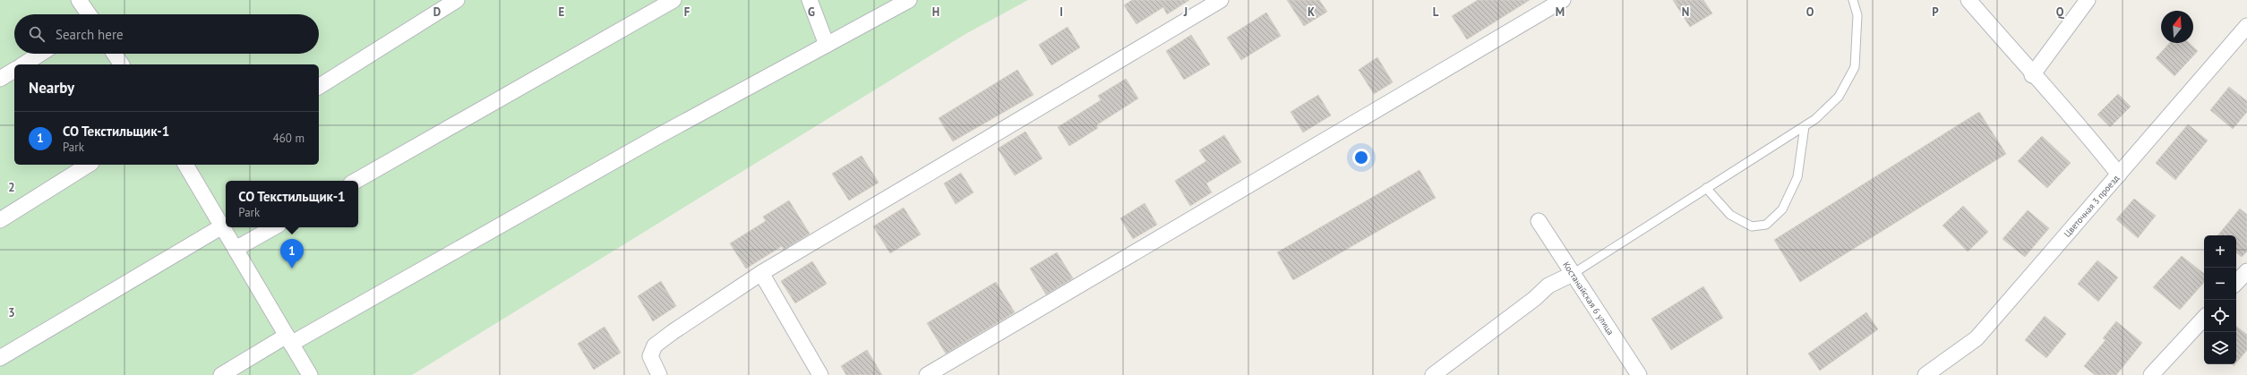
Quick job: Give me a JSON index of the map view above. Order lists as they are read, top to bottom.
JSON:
{
  "streets": {
    "street": ["Цветочная 3 проезд", "Костанайская 6 улица"]
  },
  "north": "top",
  "page": {
    "search": "Search here",
    "heading": "Nearby",
    "list": [
      {
        "mark": "1",
        "name": "СО Текстильщик-1",
        "note": "Park",
        "value": "460 m"
      }
    ],
    "popup": ["СО Текстильщик-1", "Park"],
    "map_buttons": ["+", "−"],
    "pins": "1"
  },
  "grid": {
    "columns": [
      "D",
      "E",
      "F",
      "G",
      "H",
      "I",
      "J",
      "K",
      "L",
      "M",
      "N",
      "O",
      "P",
      "Q"
    ],
    "rows": ["2", "3"]
  }
}
